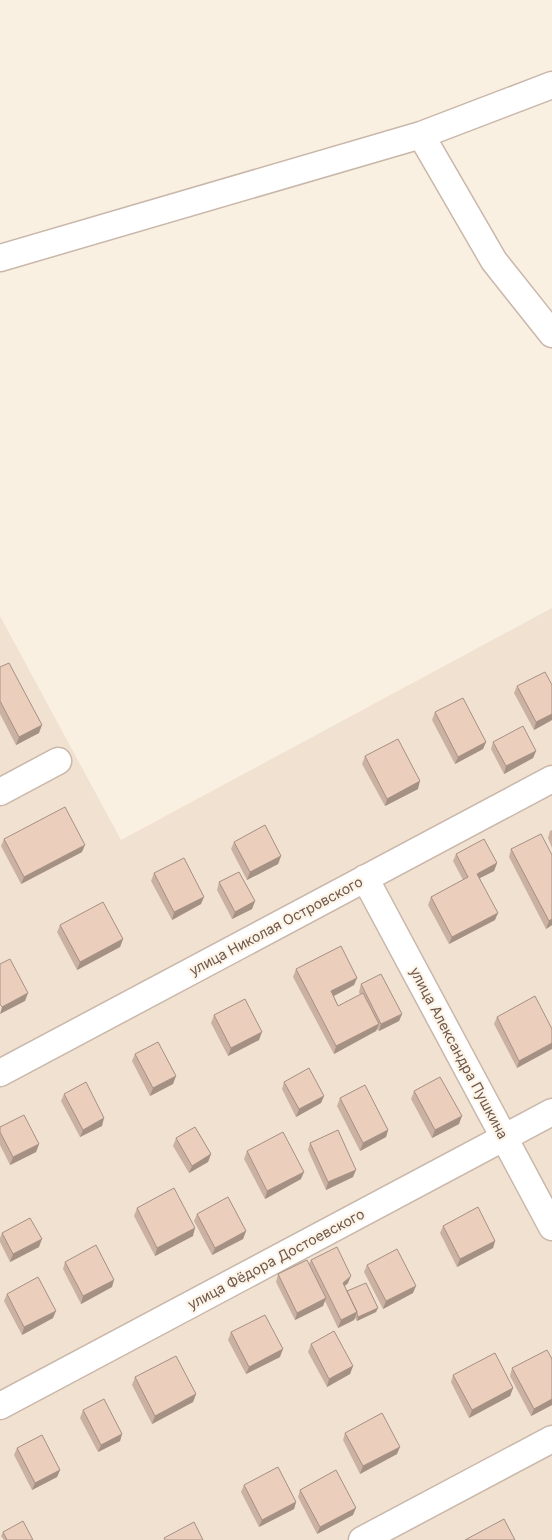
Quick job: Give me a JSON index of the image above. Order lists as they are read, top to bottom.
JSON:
{
  "streets": {
    "street": ["улица Николая Островского", "улица Александра Пушкина", "улица Фёдора Достоевского"]
  },
  "crossings": [
    ["улица Николая Островского", "улица Александра Пушкина"],
    ["улица Александра Пушкина", "улица Фёдора Достоевского"]
  ]
}
